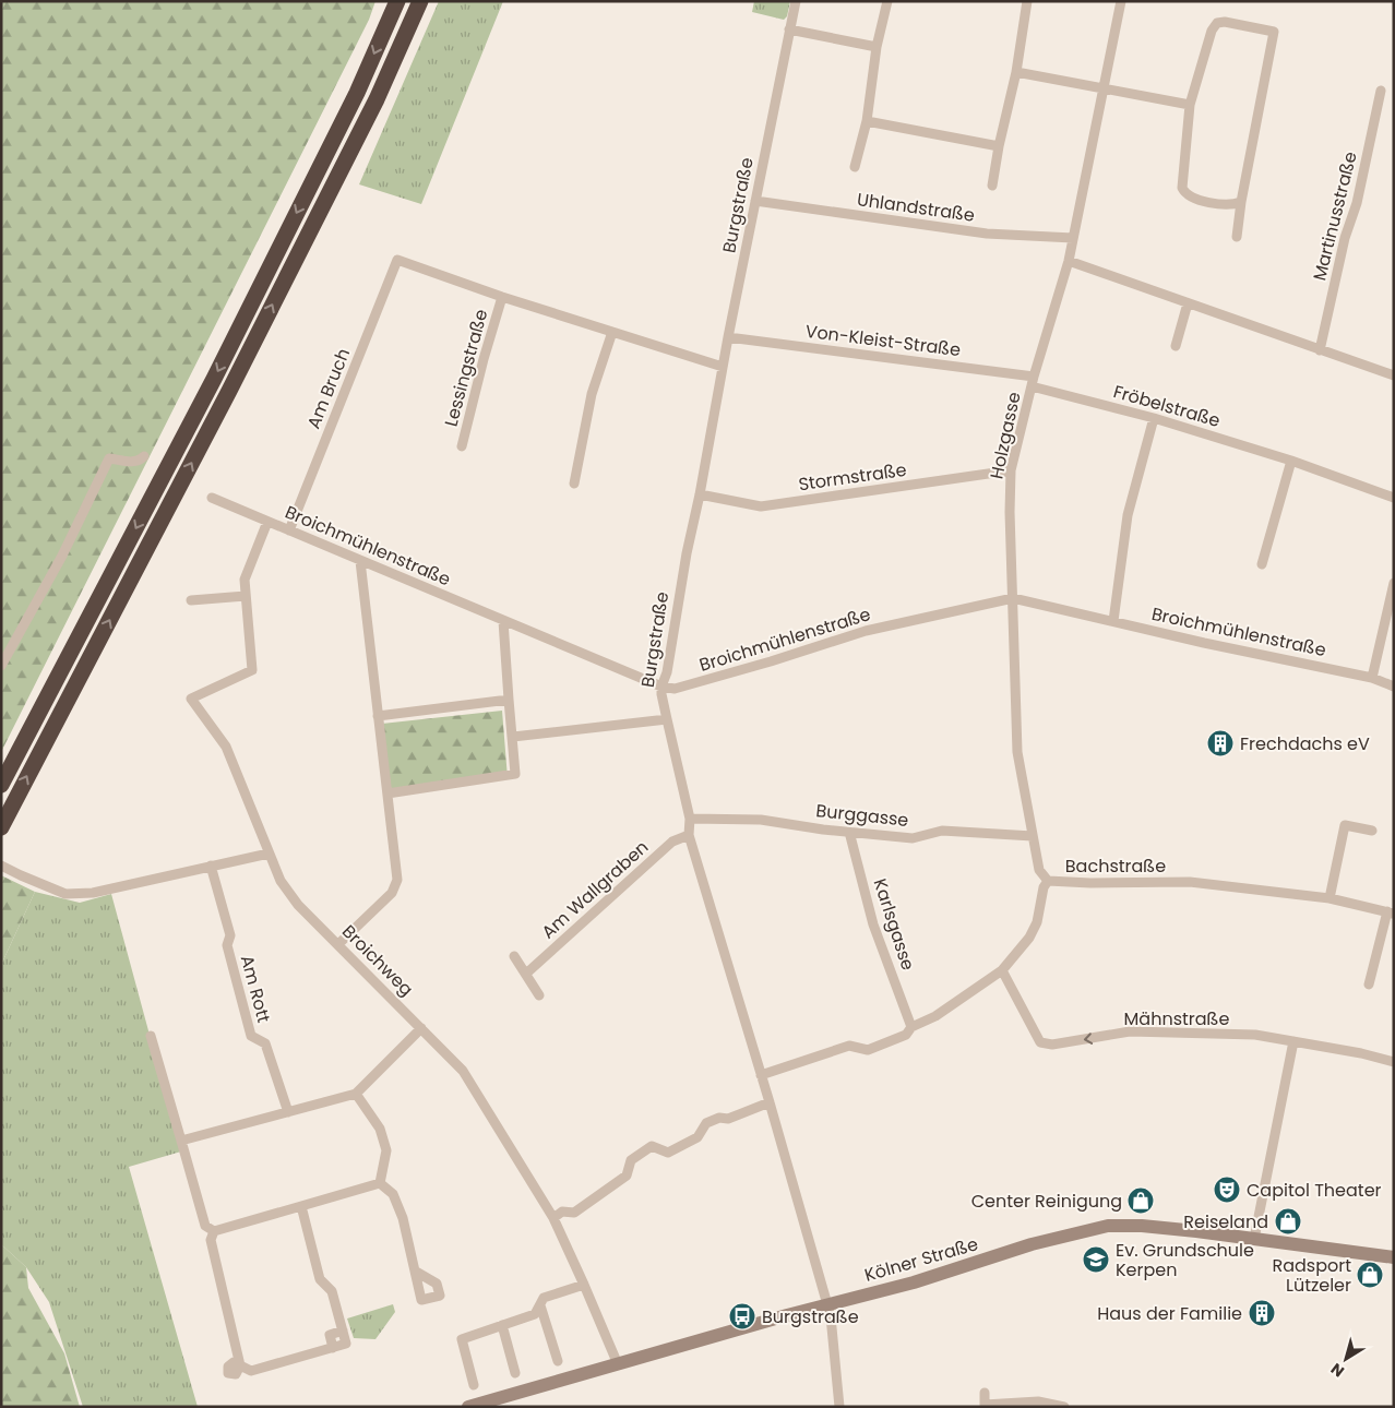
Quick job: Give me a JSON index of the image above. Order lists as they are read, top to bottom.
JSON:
{
  "streets": {
    "main road": ["Kölner Straße"],
    "street": [
      "Burgstraße",
      "Uhlandstraße",
      "Martinusstraße",
      "Von-Kleist-Straße",
      "Lessingstraße",
      "Am Bruch",
      "Fröbelstraße",
      "Holzgasse",
      "Stormstraße",
      "Broichmühlenstraße",
      "Burggasse",
      "Bachstraße",
      "Am Wallgraben",
      "Karlsgasse",
      "Broichweg",
      "Am Rott",
      "Mähnstraße"
    ]
  },
  "crossings": [
    ["Burgstraße", "Uhlandstraße"],
    ["Burgstraße", "Von-Kleist-Straße"],
    ["Burgstraße", "Lessingstraße"],
    ["Burgstraße", "Stormstraße"],
    ["Burgstraße", "Broichmühlenstraße"],
    ["Burgstraße", "Burggasse"],
    ["Burgstraße", "Bachstraße"],
    ["Burgstraße", "Am Wallgraben"],
    ["Burgstraße", "Kölner Straße"],
    ["Uhlandstraße", "Holzgasse"],
    ["Von-Kleist-Straße", "Fröbelstraße"],
    ["Von-Kleist-Straße", "Holzgasse"],
    ["Lessingstraße", "Am Bruch"],
    ["Am Bruch", "Broichmühlenstraße"],
    ["Fröbelstraße", "Holzgasse"],
    ["Holzgasse", "Stormstraße"],
    ["Holzgasse", "Broichmühlenstraße"],
    ["Holzgasse", "Burggasse"],
    ["Holzgasse", "Bachstraße"],
    ["Broichmühlenstraße", "Broichweg"],
    ["Burggasse", "Karlsgasse"],
    ["Bachstraße", "Karlsgasse"],
    ["Bachstraße", "Mähnstraße"],
    ["Broichweg", "Kölner Straße"]
  ],
  "one_way": ["Mähnstraße"],
  "places": {
    "building": ["Frechdachs eV", "Haus der Familie"],
    "theatre": ["Capitol Theater"],
    "shop": ["Center Reinigung", "Reiseland", "Radsport Lützeler"],
    "school or university": ["Ev. Grundschule Kerpen"],
    "bus stop": ["Burgstraße"]
  },
  "north": "bottom left"
}
